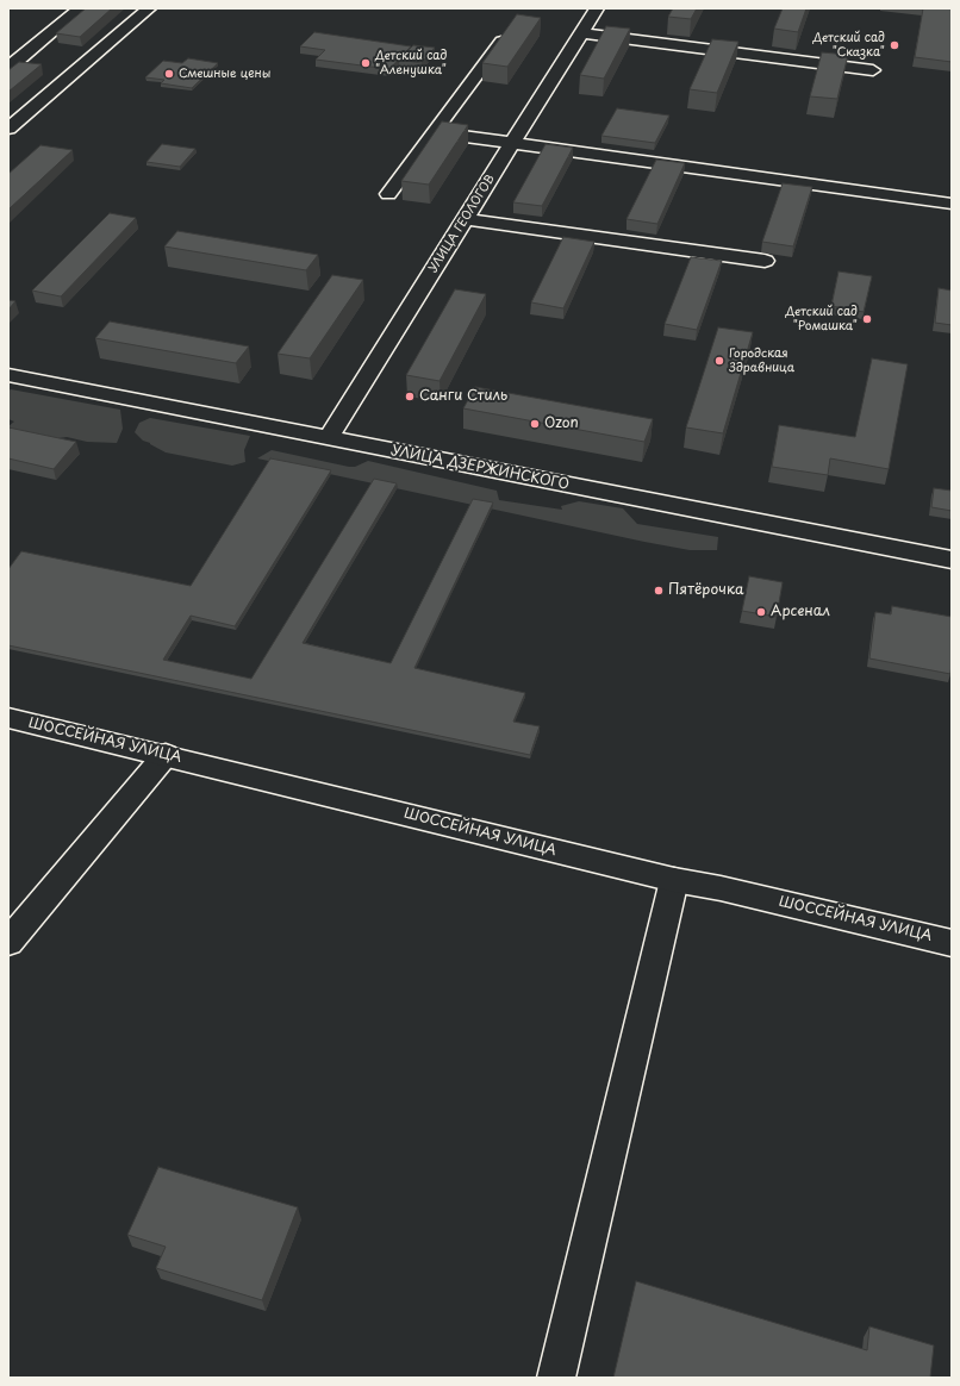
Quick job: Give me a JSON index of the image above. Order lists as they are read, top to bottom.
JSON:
{
  "streets": {
    "main road": ["УЛИЦА ГЕОЛОГОВ", "УЛИЦА ДЗЕРЖИНСКОГО", "ШОССЕЙНАЯ УЛИЦА"]
  },
  "crossings": [
    ["УЛИЦА ГЕОЛОГОВ", "УЛИЦА ДЗЕРЖИНСКОГО"]
  ],
  "places": [
    "Детский сад \"Сказка\"",
    "Детский сад \"Аленушка\"",
    "Смешные цены",
    "Детский сад \"Ромашка\"",
    "Городская Здравница",
    "Санги Стиль",
    "Ozon",
    "Пятёрочка",
    "Арсенал"
  ]
}
